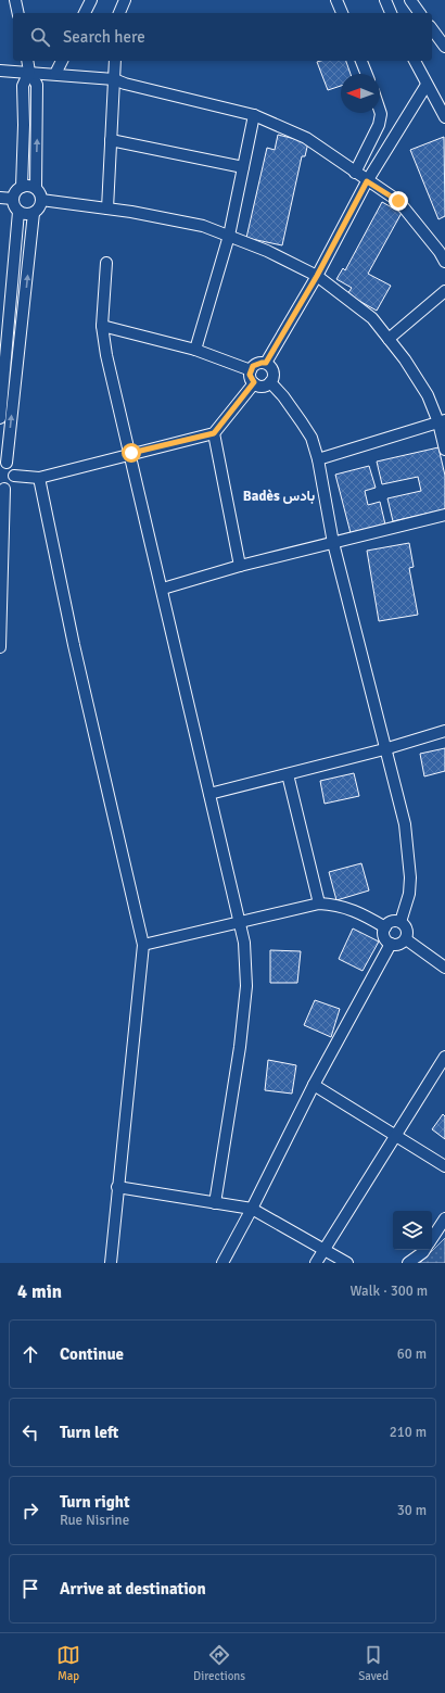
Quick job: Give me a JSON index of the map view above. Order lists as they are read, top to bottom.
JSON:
{
  "districts": ["Badès بادس"],
  "north": "left",
  "page": {
    "search": "Search here",
    "heading": ["4 min", "Walk · 300 m"],
    "list": [
      ["Continue", "60 m"],
      ["Turn left", "210 m"],
      ["Turn right", "Rue Nisrine", "30 m"],
      "Arrive at destination"
    ],
    "nav": ["Map", "Directions", "Saved"]
  }
}
